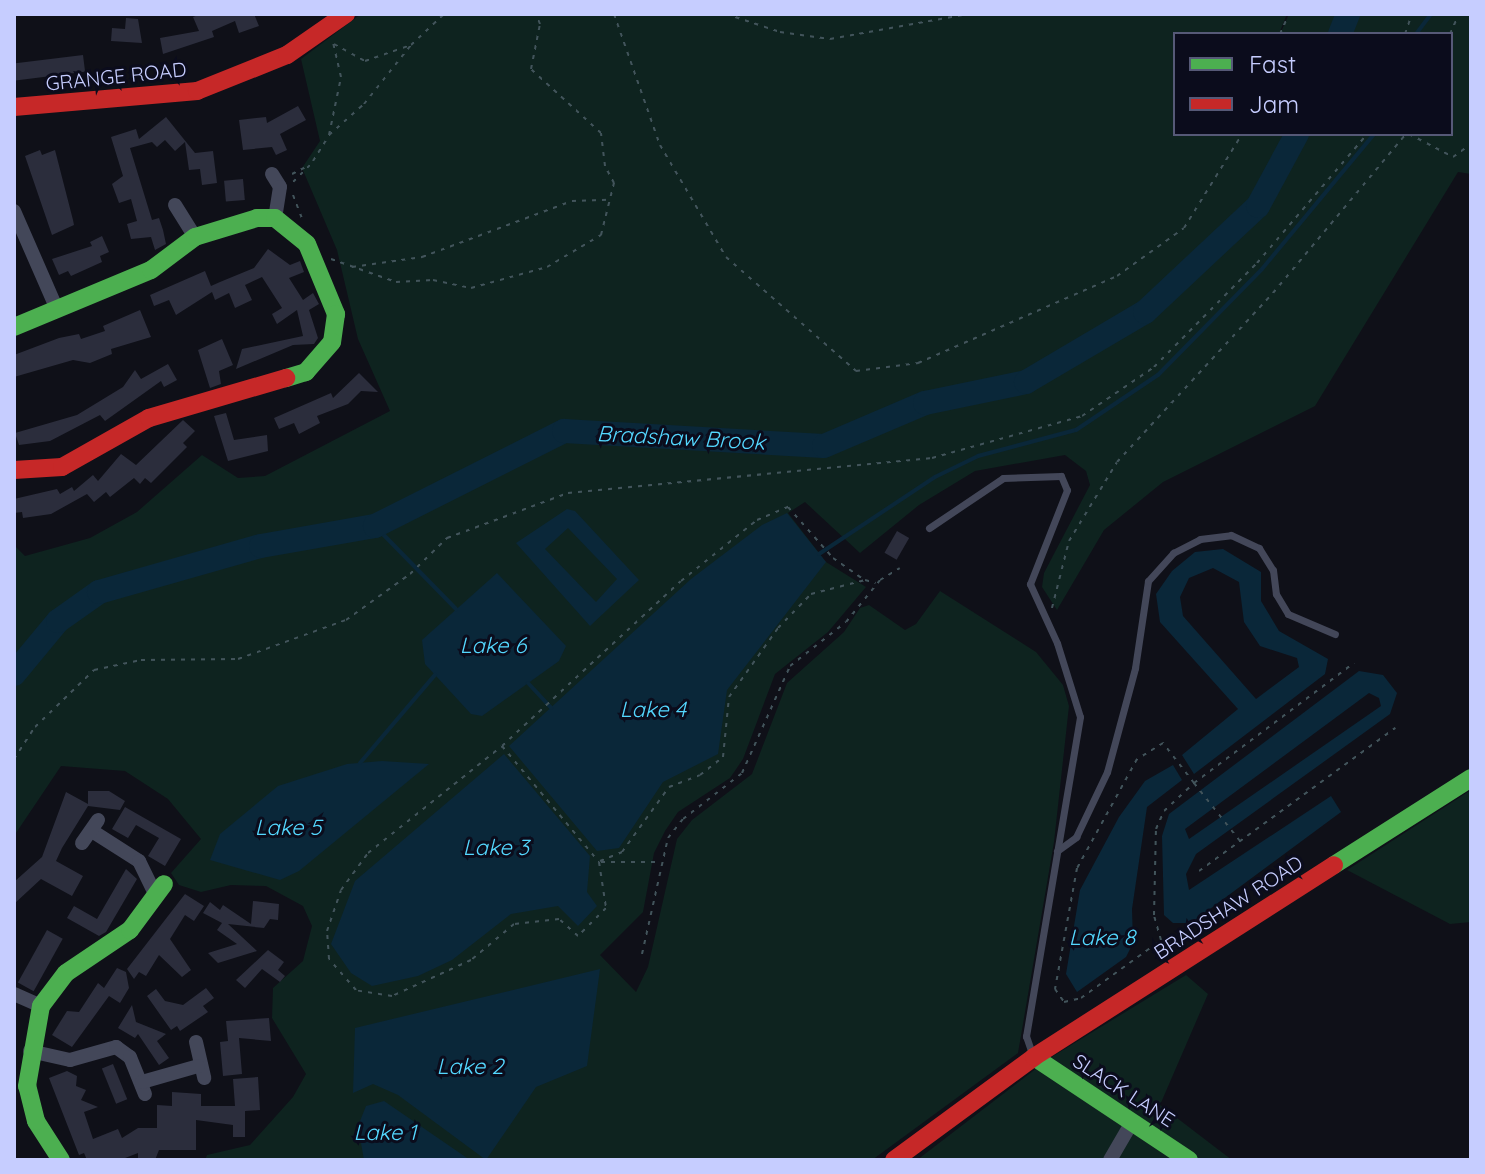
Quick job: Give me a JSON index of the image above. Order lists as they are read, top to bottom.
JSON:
{
  "streets": {
    "street": ["GRANGE ROAD", "BRADSHAW ROAD", "SLACK LANE"]
  },
  "crossings": [
    ["BRADSHAW ROAD", "SLACK LANE"]
  ],
  "water": [
    "Bradshaw Brook",
    "Lake 6",
    "Lake 4",
    "Lake 5",
    "Lake 3",
    "Lake 8",
    "Lake 2",
    "Lake 1"
  ],
  "legend": ["Fast", "Jam"]
}
